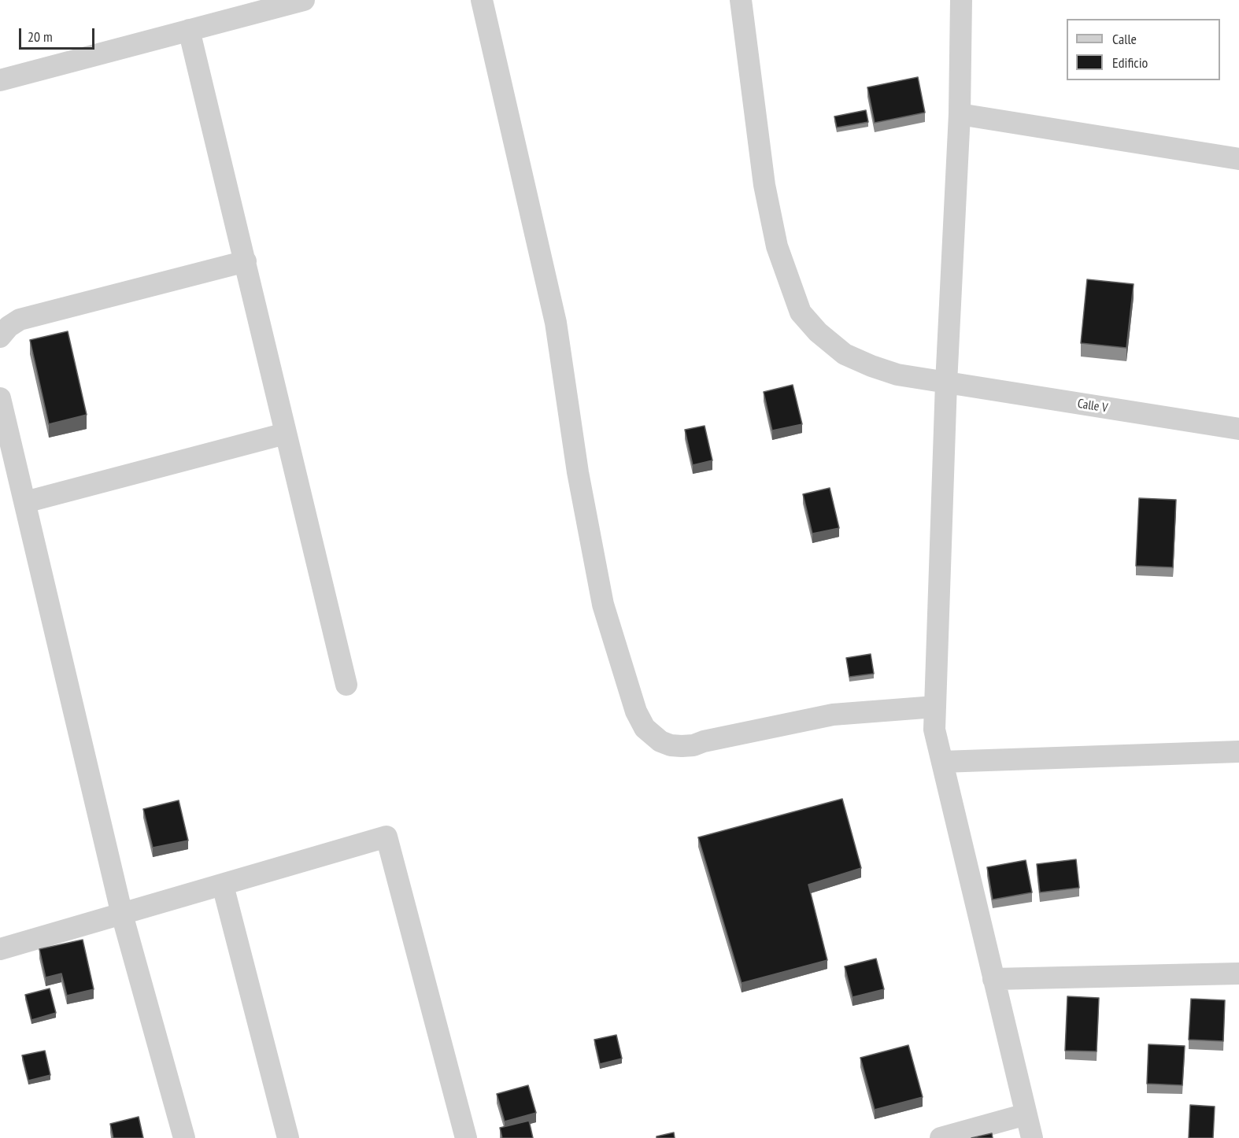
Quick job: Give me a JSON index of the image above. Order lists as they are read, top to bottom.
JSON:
{
  "streets": {
    "street": ["Calle V"]
  },
  "legend": ["Calle", "Edificio"],
  "scale_bar": "20 m"
}
